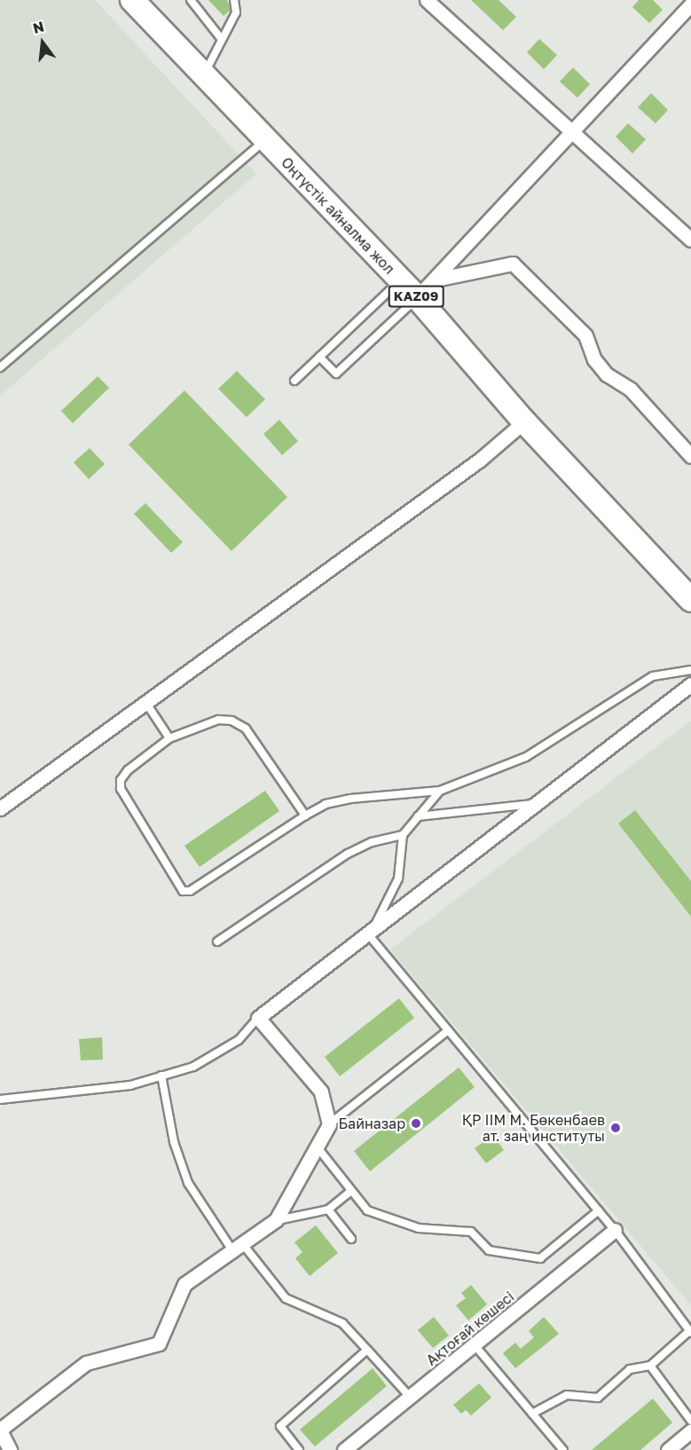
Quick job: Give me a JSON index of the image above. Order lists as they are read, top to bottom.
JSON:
{
  "streets": {
    "highway": ["Оңтүстік айналма жол", "KAZ09"],
    "street": ["Ақтоғай көшесі"]
  },
  "places": ["Байназар", "ҚР ІІМ М. Бөкенбаев ат. заң институты"],
  "north": "top"
}
